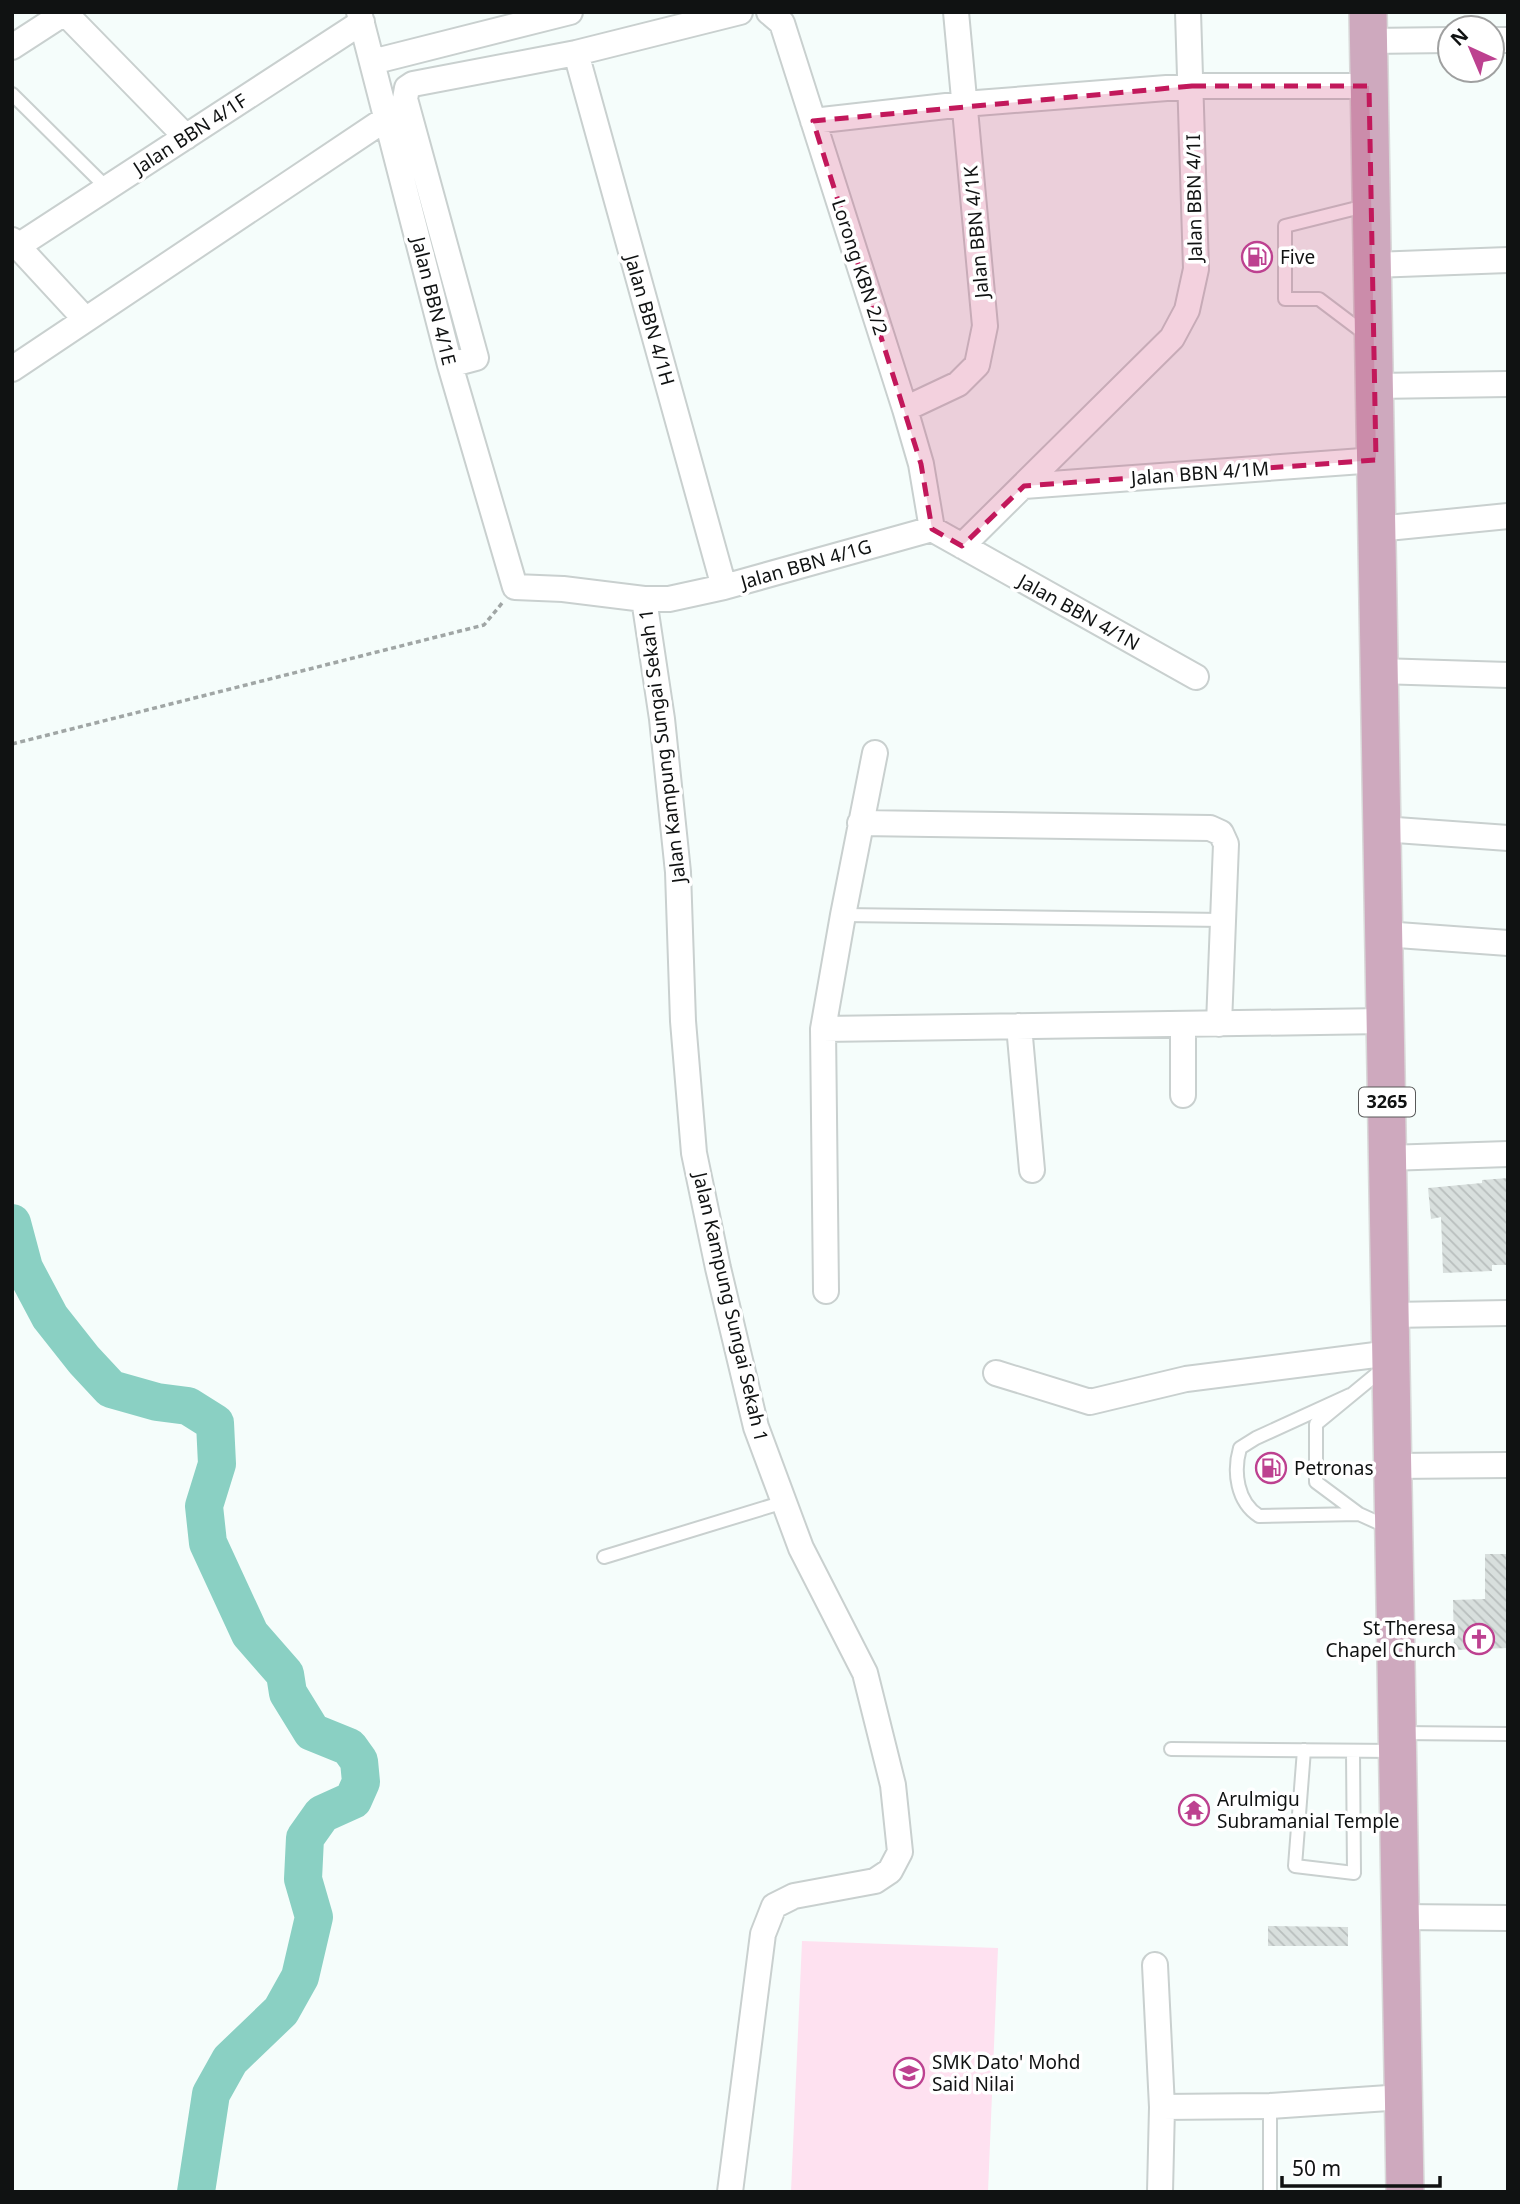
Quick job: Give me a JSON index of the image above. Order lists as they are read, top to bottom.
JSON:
{
  "streets": {
    "main road": ["3265"],
    "street": [
      "Jalan BBN 4/1F",
      "Jalan BBN 4/1I",
      "Jalan BBN 4/1K",
      "Lorong KBN 2/2",
      "Jalan BBN 4/1E",
      "Jalan BBN 4/1H",
      "Jalan BBN 4/1M",
      "Jalan BBN 4/1G",
      "Jalan BBN 4/1N",
      "Jalan Kampung Sungai Sekah 1"
    ]
  },
  "crossings": [
    ["Jalan BBN 4/1F", "Jalan BBN 4/1E"],
    ["Jalan BBN 4/1I", "Jalan BBN 4/1M"],
    ["Jalan BBN 4/1I", "Jalan BBN 4/1N"],
    ["Jalan BBN 4/1K", "Lorong KBN 2/2"],
    ["Lorong KBN 2/2", "Jalan BBN 4/1G"],
    ["Jalan BBN 4/1E", "Jalan BBN 4/1G"],
    ["Jalan BBN 4/1H", "Jalan BBN 4/1G"],
    ["Jalan BBN 4/1M", "3265"],
    ["Jalan BBN 4/1G", "Jalan Kampung Sungai Sekah 1"]
  ],
  "places": {
    "fuel station": ["Five", "Petronas"],
    "church": ["St Theresa Chapel Church"],
    "temple": ["Arulmigu Subramanial Temple"],
    "school or university": ["SMK Dato' Mohd Said Nilai"]
  },
  "scale_bar": "50 m",
  "north": "top left"
}
